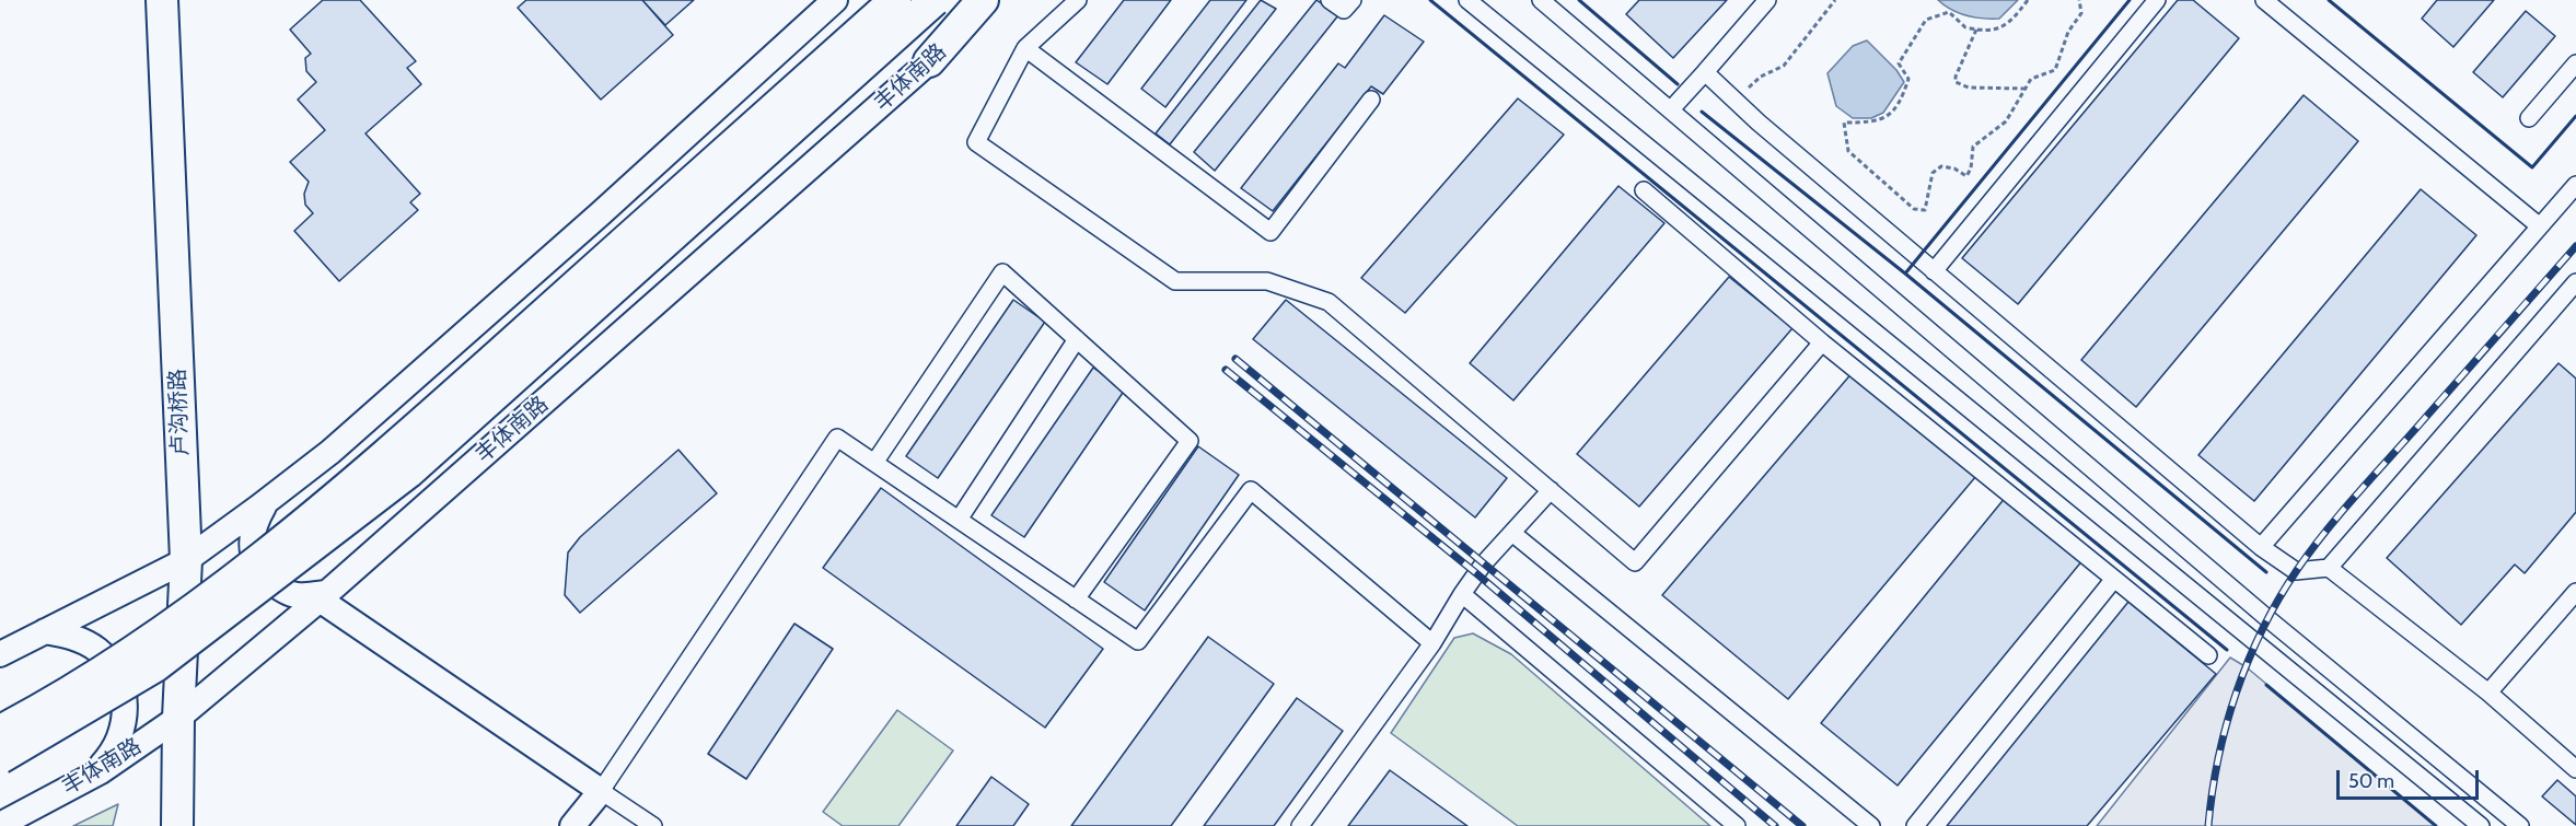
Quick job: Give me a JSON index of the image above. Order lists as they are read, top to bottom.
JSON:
{
  "streets": {
    "highway": ["丰体南路", "卢沟桥路"]
  },
  "crossings": [
    ["丰体南路", "卢沟桥路"]
  ],
  "scale_bar": "50 m"
}
